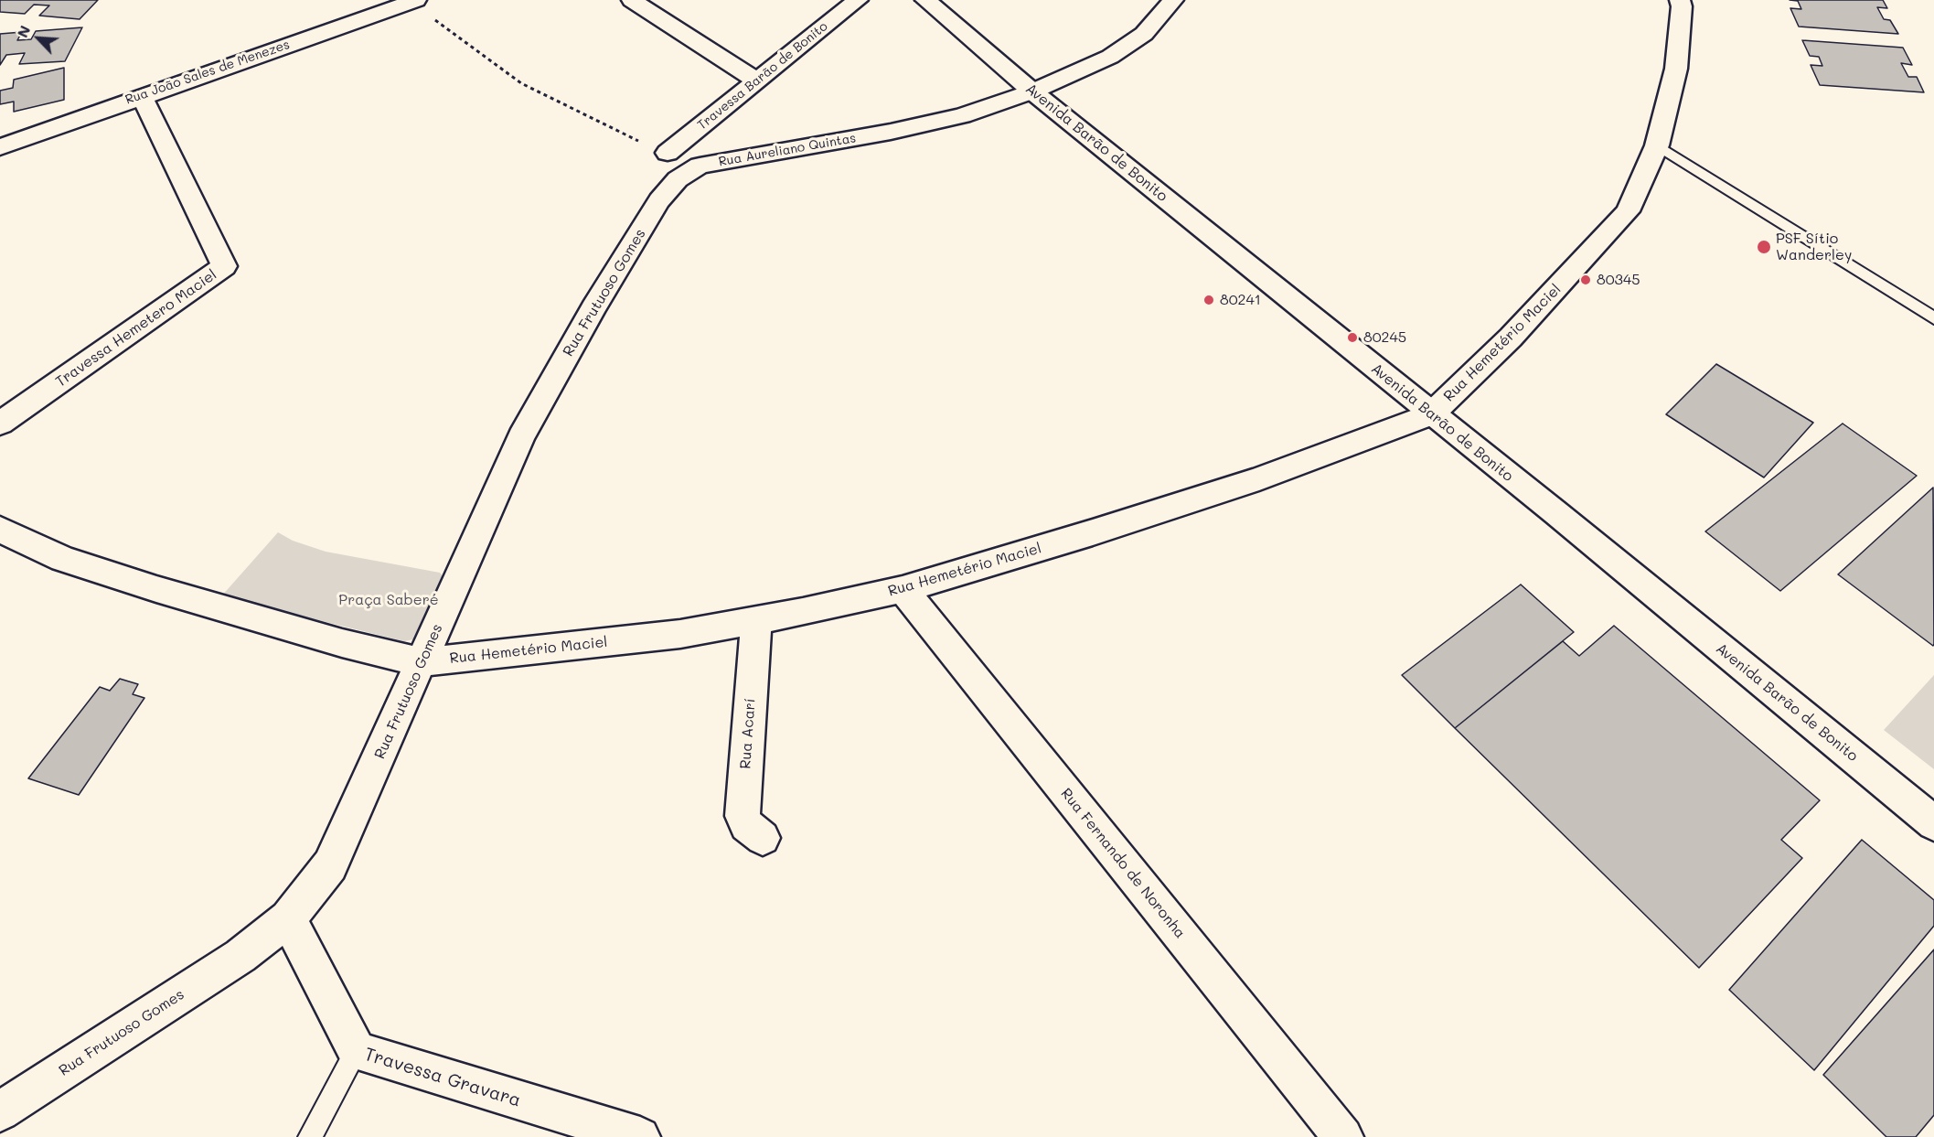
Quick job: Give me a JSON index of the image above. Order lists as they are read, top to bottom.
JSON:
{
  "streets": {
    "street": [
      "Rua João Sales de Menezes",
      "Travessa Barão de Bonito",
      "Avenida Barão de Bonito",
      "Rua Aureliano Quintas",
      "Rua Frutuoso Gomes",
      "Travessa Hemetero Maciel",
      "Rua Hemetério Maciel",
      "Rua Acarí",
      "Rua Fernando de Noronha",
      "Travessa Gravara"
    ]
  },
  "crossings": [
    ["Rua João Sales de Menezes", "Travessa Hemetero Maciel"],
    ["Avenida Barão de Bonito", "Rua Aureliano Quintas"],
    ["Avenida Barão de Bonito", "Rua Hemetério Maciel"],
    ["Rua Aureliano Quintas", "Rua Frutuoso Gomes"],
    ["Rua Frutuoso Gomes", "Rua Hemetério Maciel"],
    ["Rua Frutuoso Gomes", "Travessa Gravara"],
    ["Rua Hemetério Maciel", "Rua Acarí"],
    ["Rua Hemetério Maciel", "Rua Fernando de Noronha"]
  ],
  "parks": ["Praça Saberé"],
  "places": [
    "PSF Sítio Wanderley",
    "80345",
    "80241",
    "80245"
  ],
  "north": "top left"
}
